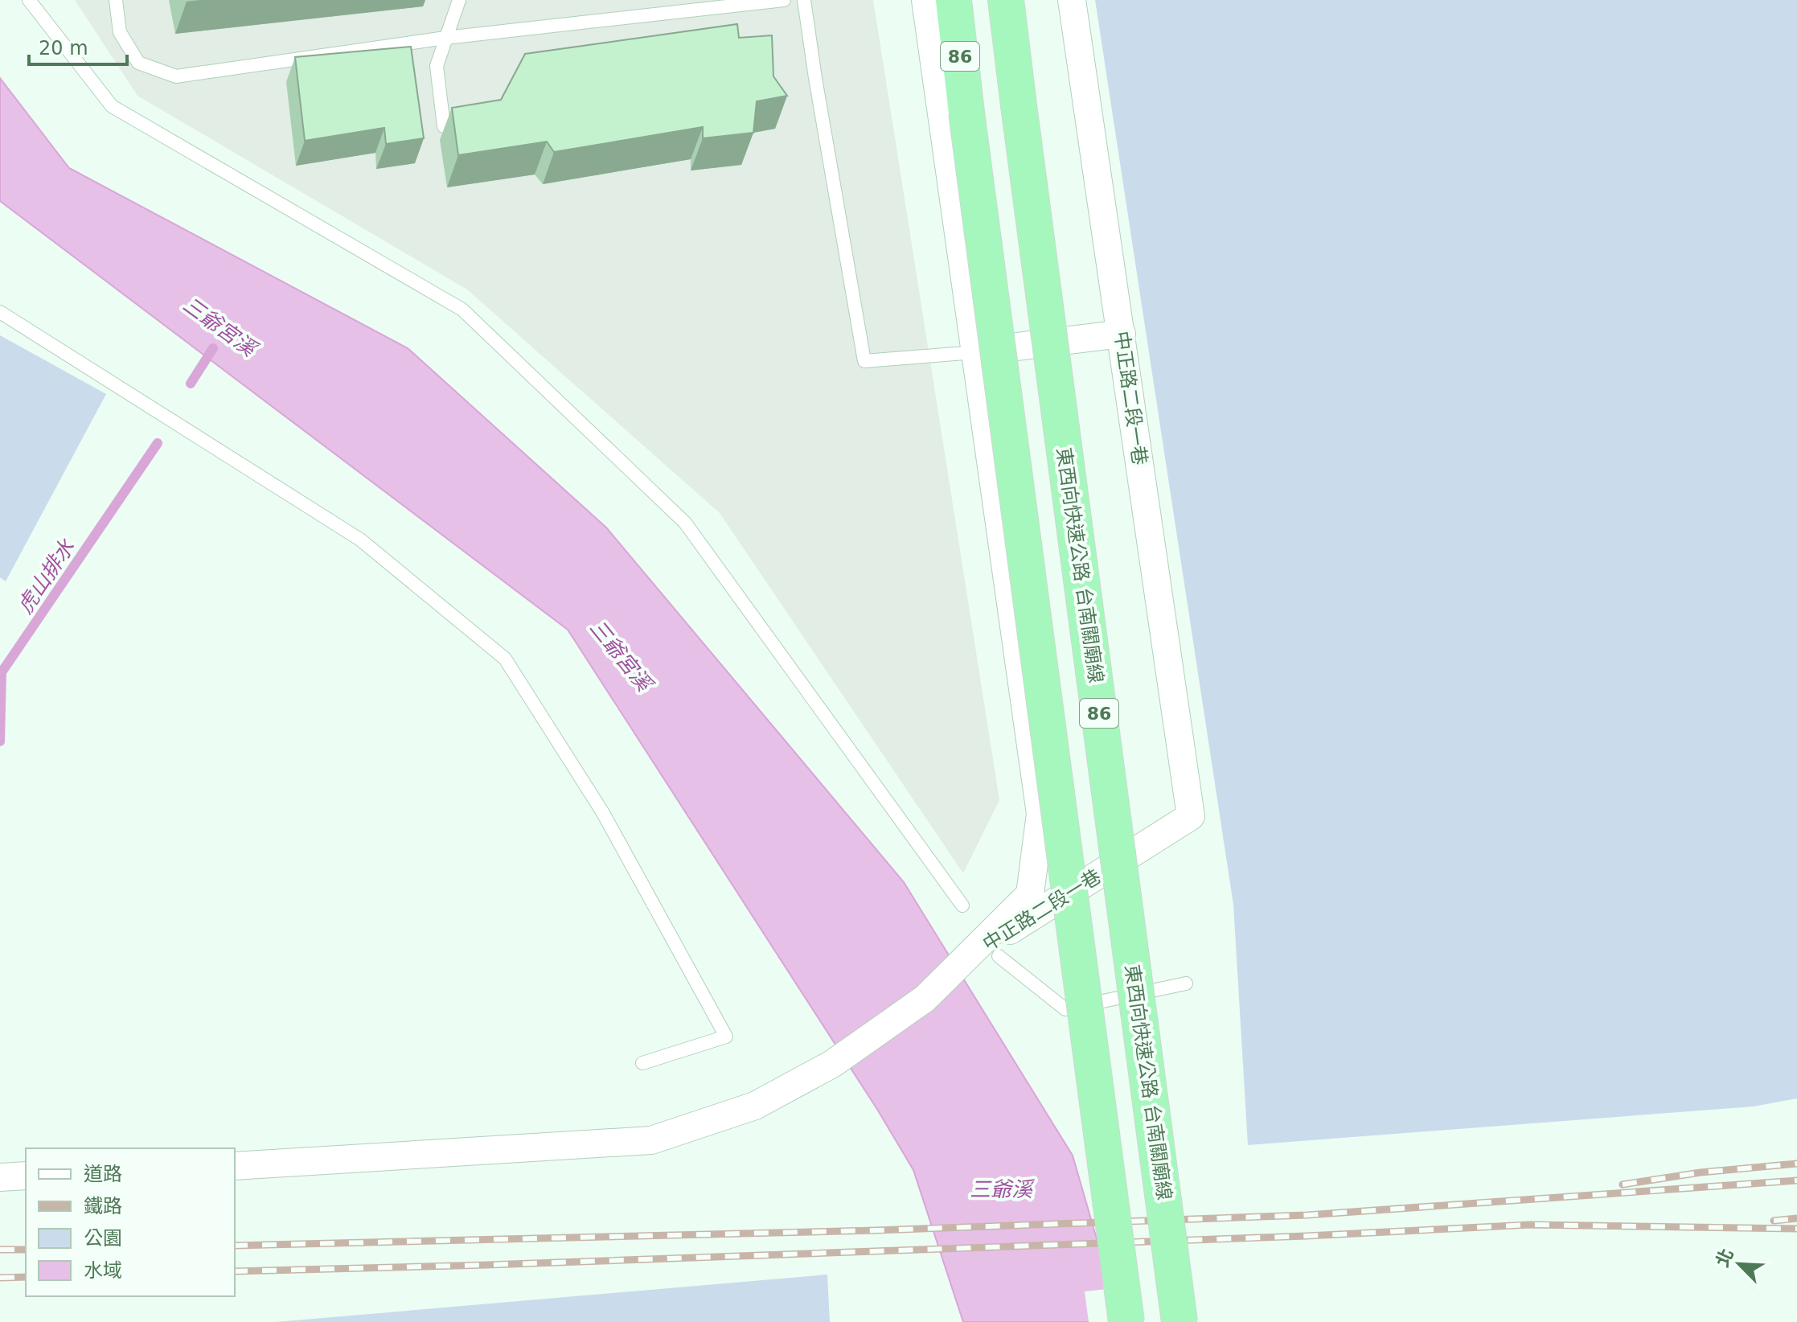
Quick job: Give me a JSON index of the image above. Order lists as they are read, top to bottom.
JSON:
{
  "streets": {
    "highway": ["86", "東西向快速公路 台南關廟線"],
    "street": ["中正路二段一巷"]
  },
  "water": ["三爺宮溪", "虎山排水", "三爺溪"],
  "legend": [
    "道路",
    "鐵路",
    "公園",
    "水域"
  ],
  "scale_bar": "20 m",
  "north": "top left"
}
